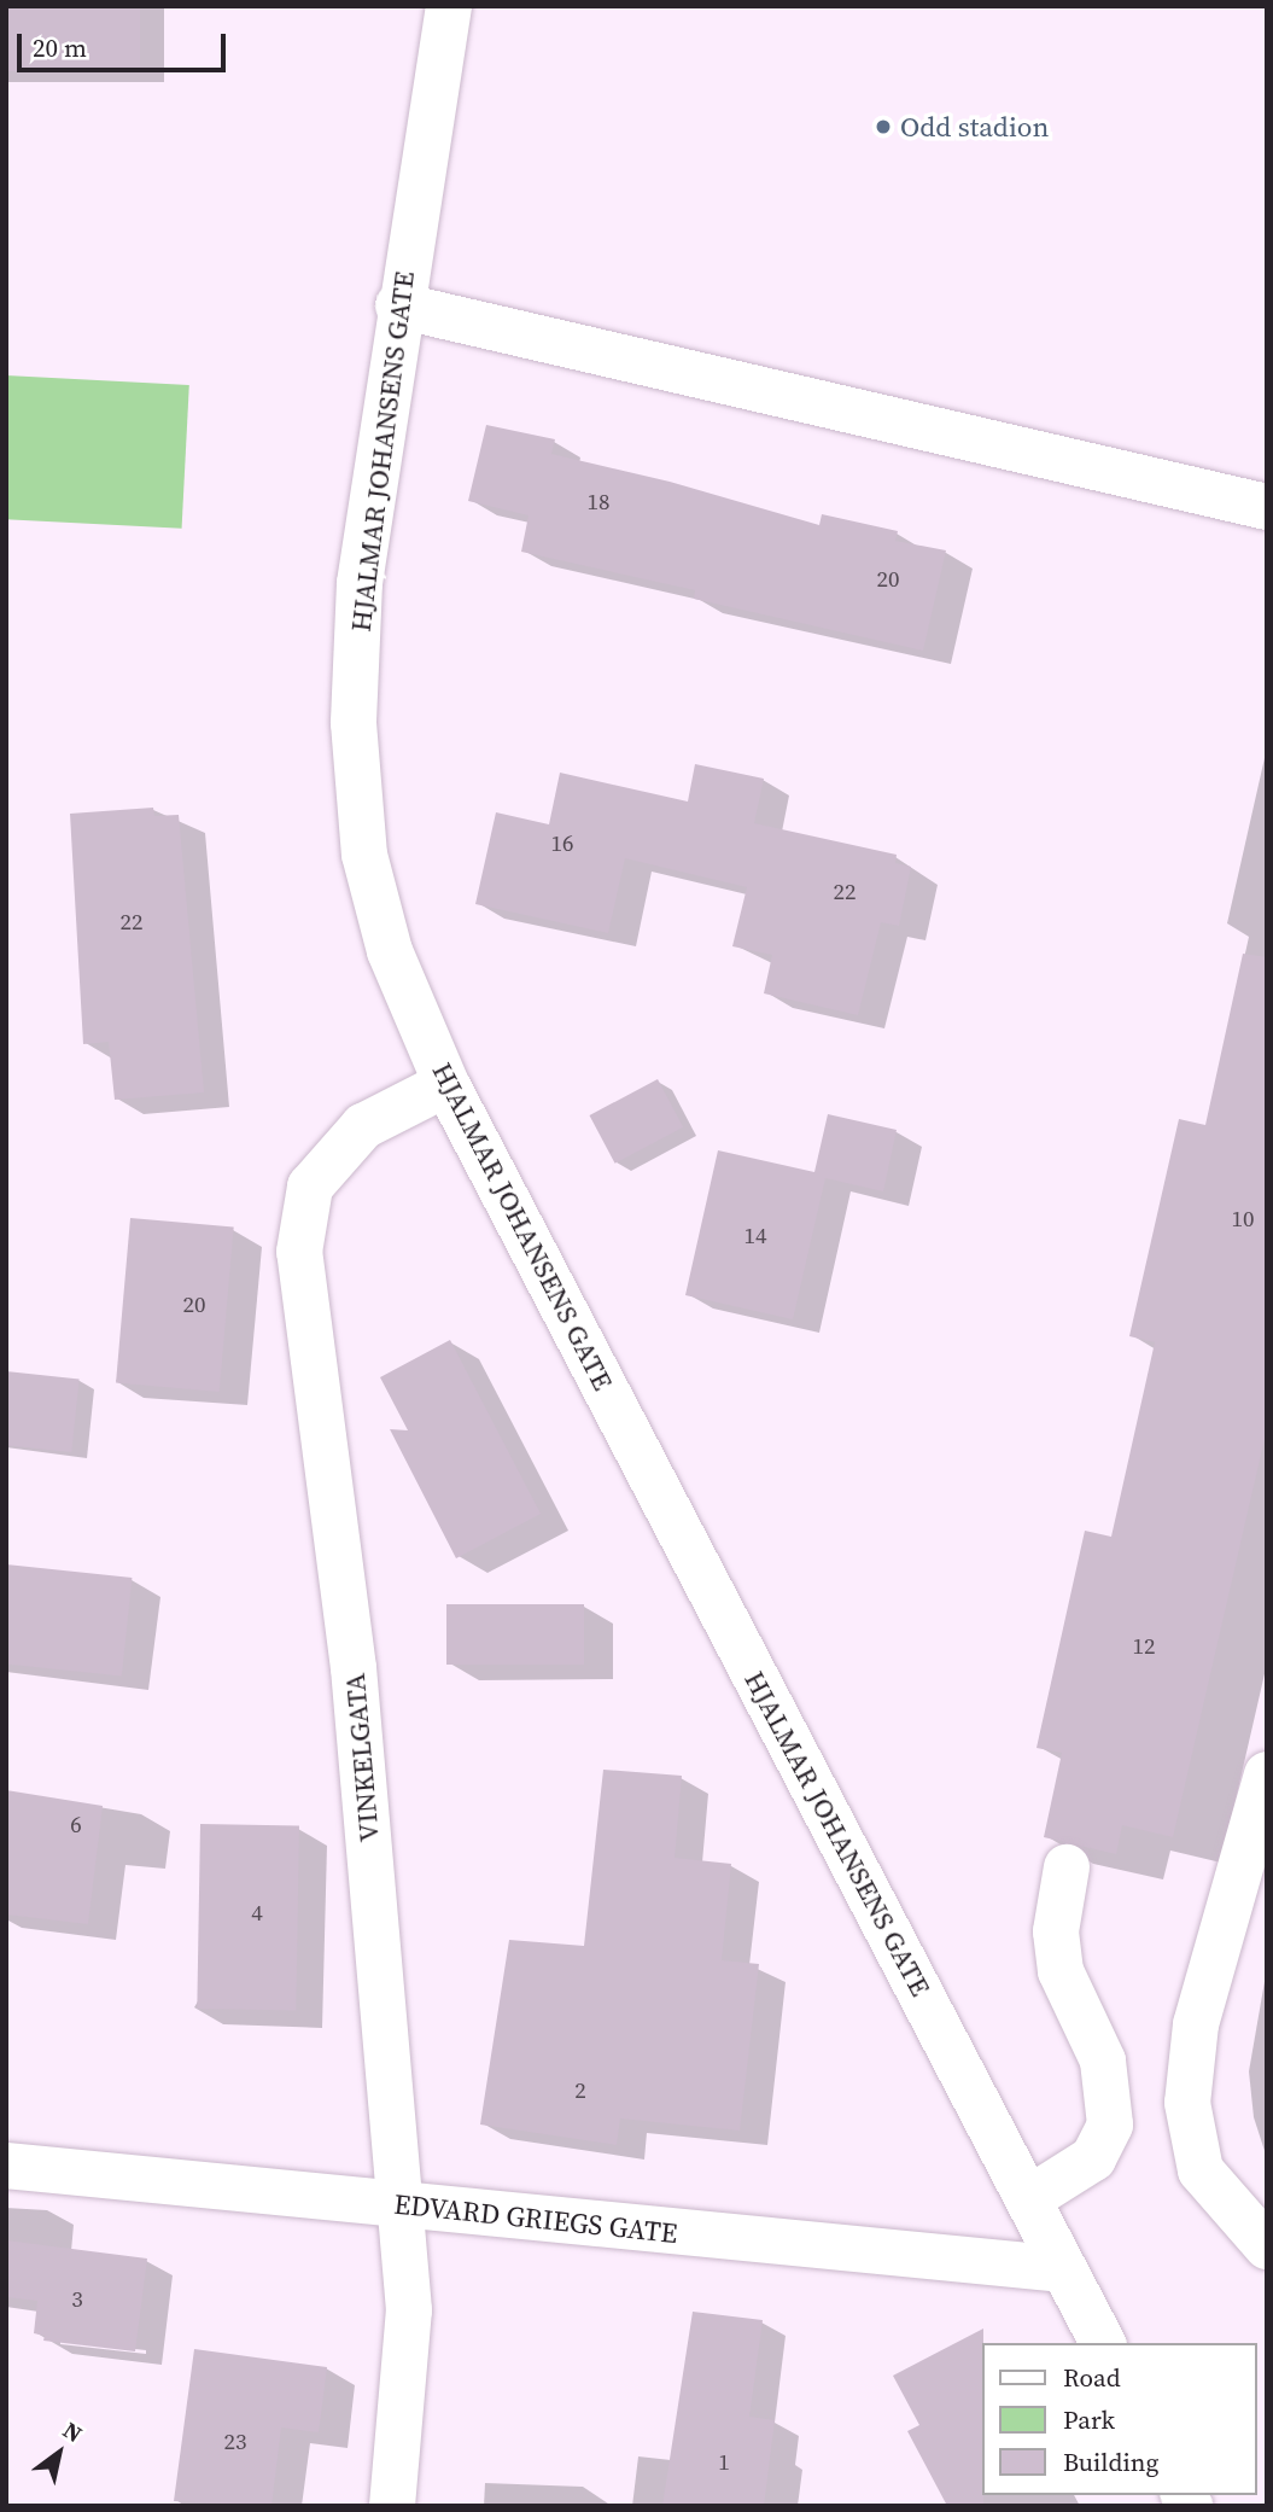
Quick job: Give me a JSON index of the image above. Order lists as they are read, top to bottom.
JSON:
{
  "streets": {
    "street": ["HJALMAR JOHANSENS GATE", "VINKELGATA", "EDVARD GRIEGS GATE"]
  },
  "crossings": [
    ["HJALMAR JOHANSENS GATE", "VINKELGATA"],
    ["HJALMAR JOHANSENS GATE", "EDVARD GRIEGS GATE"],
    ["VINKELGATA", "EDVARD GRIEGS GATE"]
  ],
  "places": ["Odd stadion"],
  "house_numbers": [
    "18",
    "20",
    "16",
    "22",
    "22",
    "10",
    "14",
    "20",
    "12",
    "6",
    "4",
    "2",
    "3",
    "23",
    "1"
  ],
  "legend": ["Road", "Park", "Building"],
  "scale_bar": "20 m",
  "north": "top right"
}
